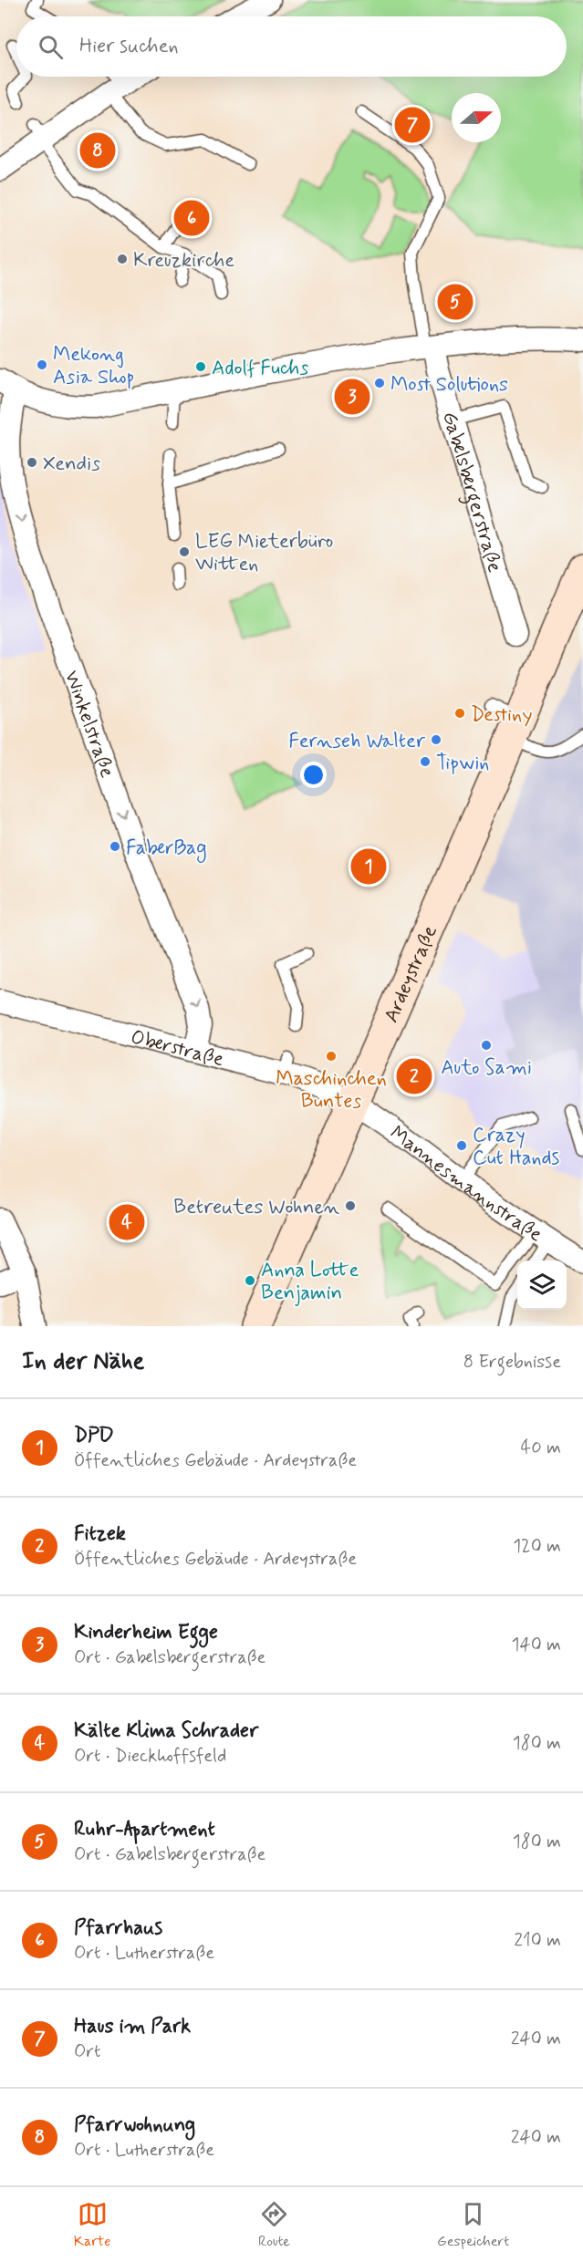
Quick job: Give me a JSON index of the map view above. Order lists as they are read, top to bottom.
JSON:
{
  "streets": {
    "main road": ["Ardeystraße"],
    "street": [
      "Gabelsbergerstraße",
      "Winkelstraße",
      "Oberstraße",
      "Mannesmannstraße"
    ]
  },
  "crossings": [
    ["Winkelstraße", "Oberstraße"],
    ["Ardeystraße", "Oberstraße"],
    ["Ardeystraße", "Mannesmannstraße"],
    ["Oberstraße", "Mannesmannstraße"]
  ],
  "one_way": ["Winkelstraße"],
  "places": [
    "Kreuzkirche",
    "Mekong Asia Shop",
    "Adolf Fuchs",
    "Most Solutions",
    "Xendis",
    "LEG Mieterbüro Witten",
    "Destiny",
    "Fernseh Walter",
    "Tipwin",
    "FaberBag",
    "Auto Sami",
    "Maschinchen Buntes",
    "Crazy Cut Hands",
    "Betreutes Wohnen",
    "Anna Lotte Benjamin"
  ],
  "north": "right",
  "page": {
    "search": "Hier suchen",
    "pins": [
      "7",
      "8",
      "6",
      "5",
      "3",
      "1",
      "2",
      "4"
    ],
    "heading": ["In der Nähe", "8 Ergebnisse"],
    "list": [
      {
        "mark": "1",
        "name": "DPD",
        "note": "Öffentliches Gebäude · Ardeystraße",
        "value": "40 m"
      },
      {
        "mark": "2",
        "name": "Fitzek",
        "note": "Öffentliches Gebäude · Ardeystraße",
        "value": "120 m"
      },
      {
        "mark": "3",
        "name": "Kinderheim Egge",
        "note": "Ort · Gabelsbergerstraße",
        "value": "140 m"
      },
      {
        "mark": "4",
        "name": "Kälte Klima Schrader",
        "note": "Ort · Dieckhoffsfeld",
        "value": "180 m"
      },
      {
        "mark": "5",
        "name": "Ruhr-Apartment",
        "note": "Ort · Gabelsbergerstraße",
        "value": "180 m"
      },
      {
        "mark": "6",
        "name": "Pfarrhaus",
        "note": "Ort · Lutherstraße",
        "value": "210 m"
      },
      {
        "mark": "7",
        "name": "Haus im Park",
        "note": "Ort",
        "value": "240 m"
      },
      {
        "mark": "8",
        "name": "Pfarrwohnung",
        "note": "Ort · Lutherstraße",
        "value": "240 m"
      }
    ],
    "nav": ["Karte", "Route", "Gespeichert"]
  }
}
